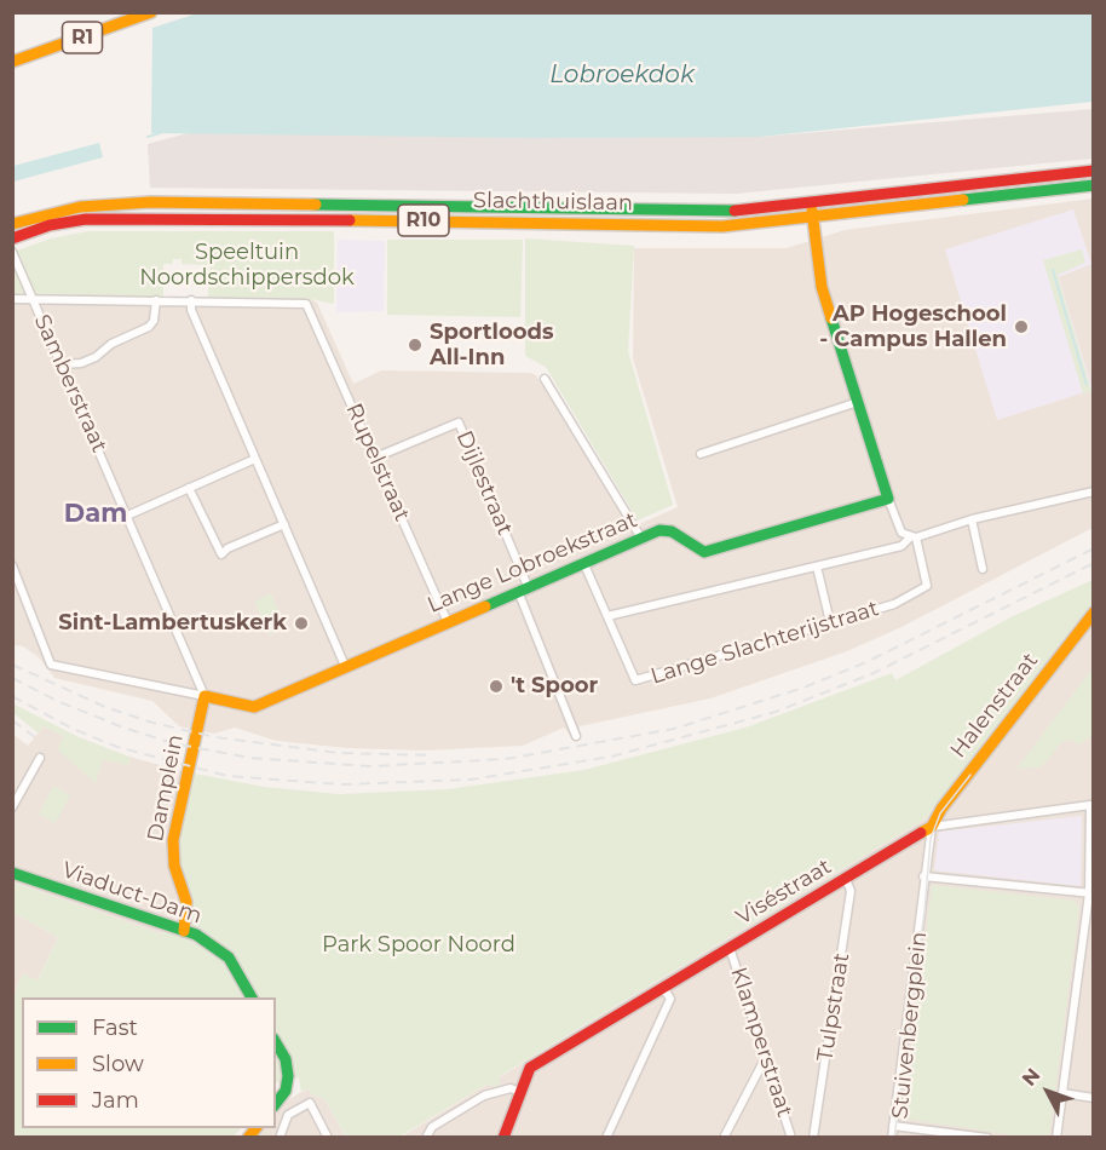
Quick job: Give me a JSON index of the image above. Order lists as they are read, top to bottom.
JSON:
{
  "streets": {
    "main road": [
      "R1",
      "Slachthuislaan",
      "R10",
      "Lange Lobroekstraat",
      "Halenstraat",
      "Damplein",
      "Viséstraat",
      "Viaduct-Dam"
    ],
    "street": [
      "Samberstraat",
      "Rupelstraat",
      "Dijlestraat",
      "Lange Slachterijstraat",
      "Tulpstraat",
      "Stuivenbergplein",
      "Klamperstraat"
    ]
  },
  "crossings": [
    ["Slachthuislaan", "Samberstraat"],
    ["Samberstraat", "Lange Lobroekstraat"],
    ["Samberstraat", "Damplein"],
    ["Rupelstraat", "Dijlestraat"],
    ["Rupelstraat", "Lange Lobroekstraat"],
    ["Dijlestraat", "Lange Lobroekstraat"],
    ["Lange Lobroekstraat", "Lange Slachterijstraat"],
    ["Lange Lobroekstraat", "Damplein"],
    ["Halenstraat", "Viséstraat"],
    ["Halenstraat", "Stuivenbergplein"],
    ["Damplein", "Viaduct-Dam"],
    ["Viséstraat", "Tulpstraat"],
    ["Viséstraat", "Stuivenbergplein"],
    ["Viséstraat", "Klamperstraat"]
  ],
  "districts": ["Dam"],
  "water": ["Lobroekdok"],
  "parks": ["Speeltuin Noordschippersdok", "Park Spoor Noord"],
  "places": [
    "AP Hogeschool - Campus Hallen",
    "Sportloods All-Inn",
    "Sint-Lambertuskerk",
    "'t Spoor"
  ],
  "legend": ["Fast", "Slow", "Jam"],
  "north": "top left"
}
